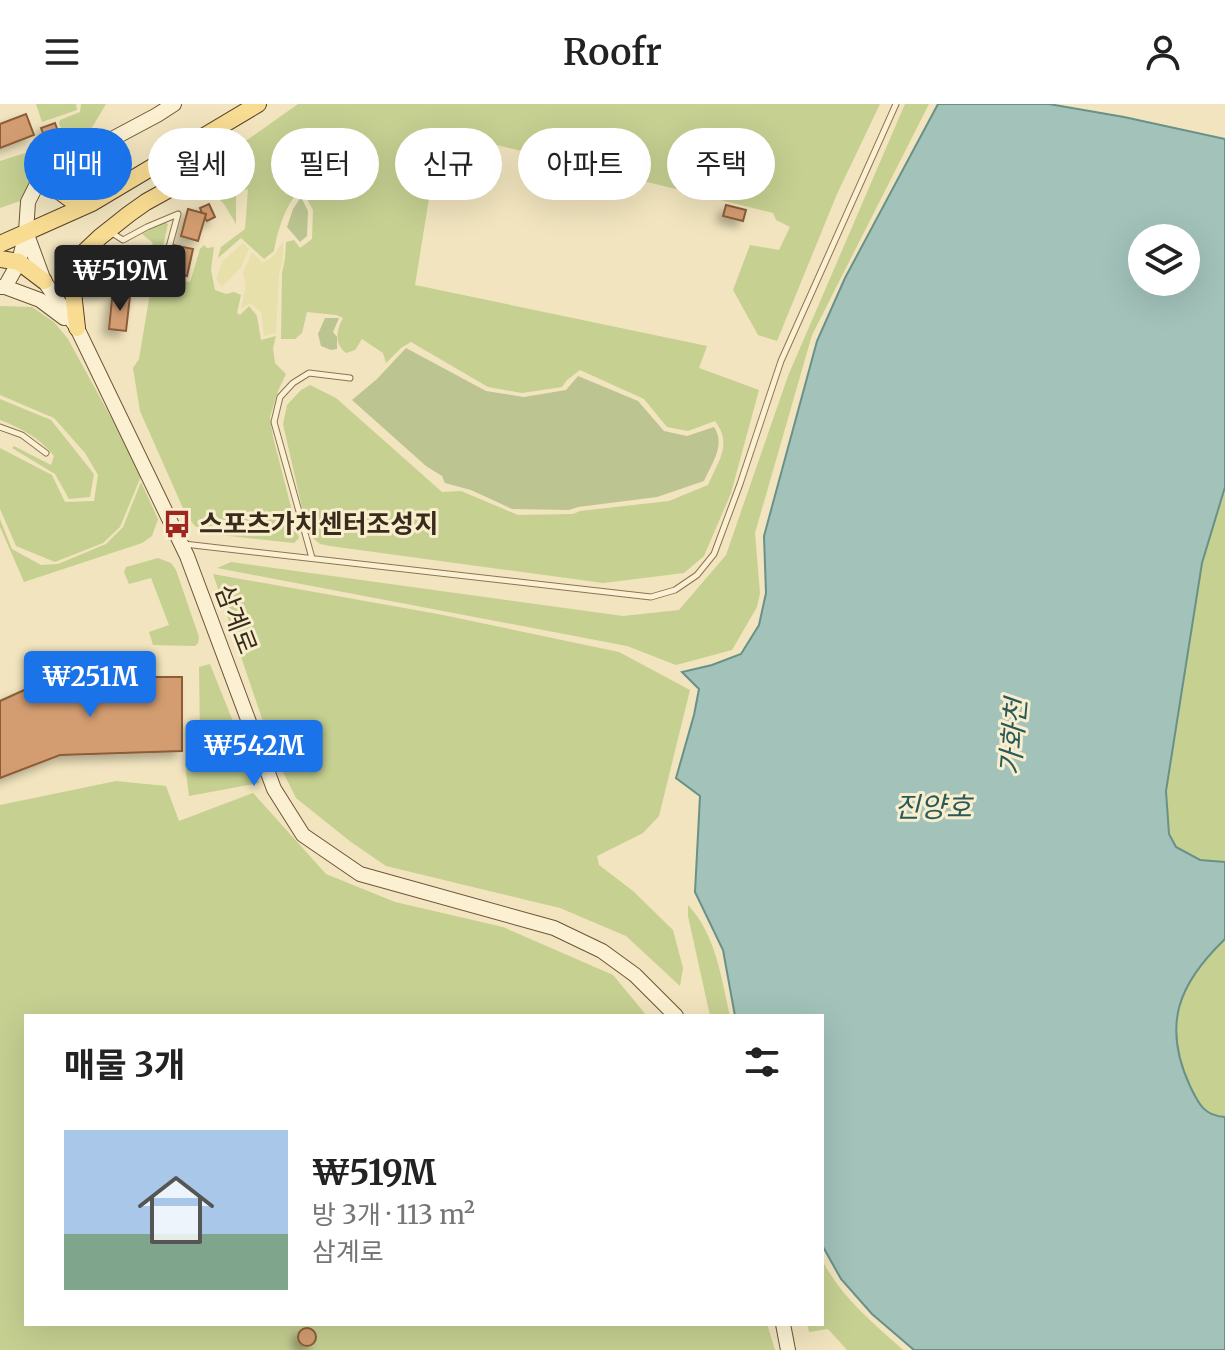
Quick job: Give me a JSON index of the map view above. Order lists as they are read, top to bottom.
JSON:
{
  "streets": {
    "street": ["삼계로"]
  },
  "water": ["가화천", "진양호"],
  "places": {
    "bus stop": ["스포츠가치센터조성지"]
  },
  "page": {
    "header": "Roofr",
    "chip": [
      "매매",
      "월세",
      "필터",
      "신규",
      "아파트",
      "주택"
    ],
    "price": ["₩519M", "₩251M", "₩542M"],
    "heading": "매물 3개",
    "list": [
      {
        "name": "₩519M",
        "note": "방 3개 · 113 m² · 삼계로"
      }
    ]
  }
}
